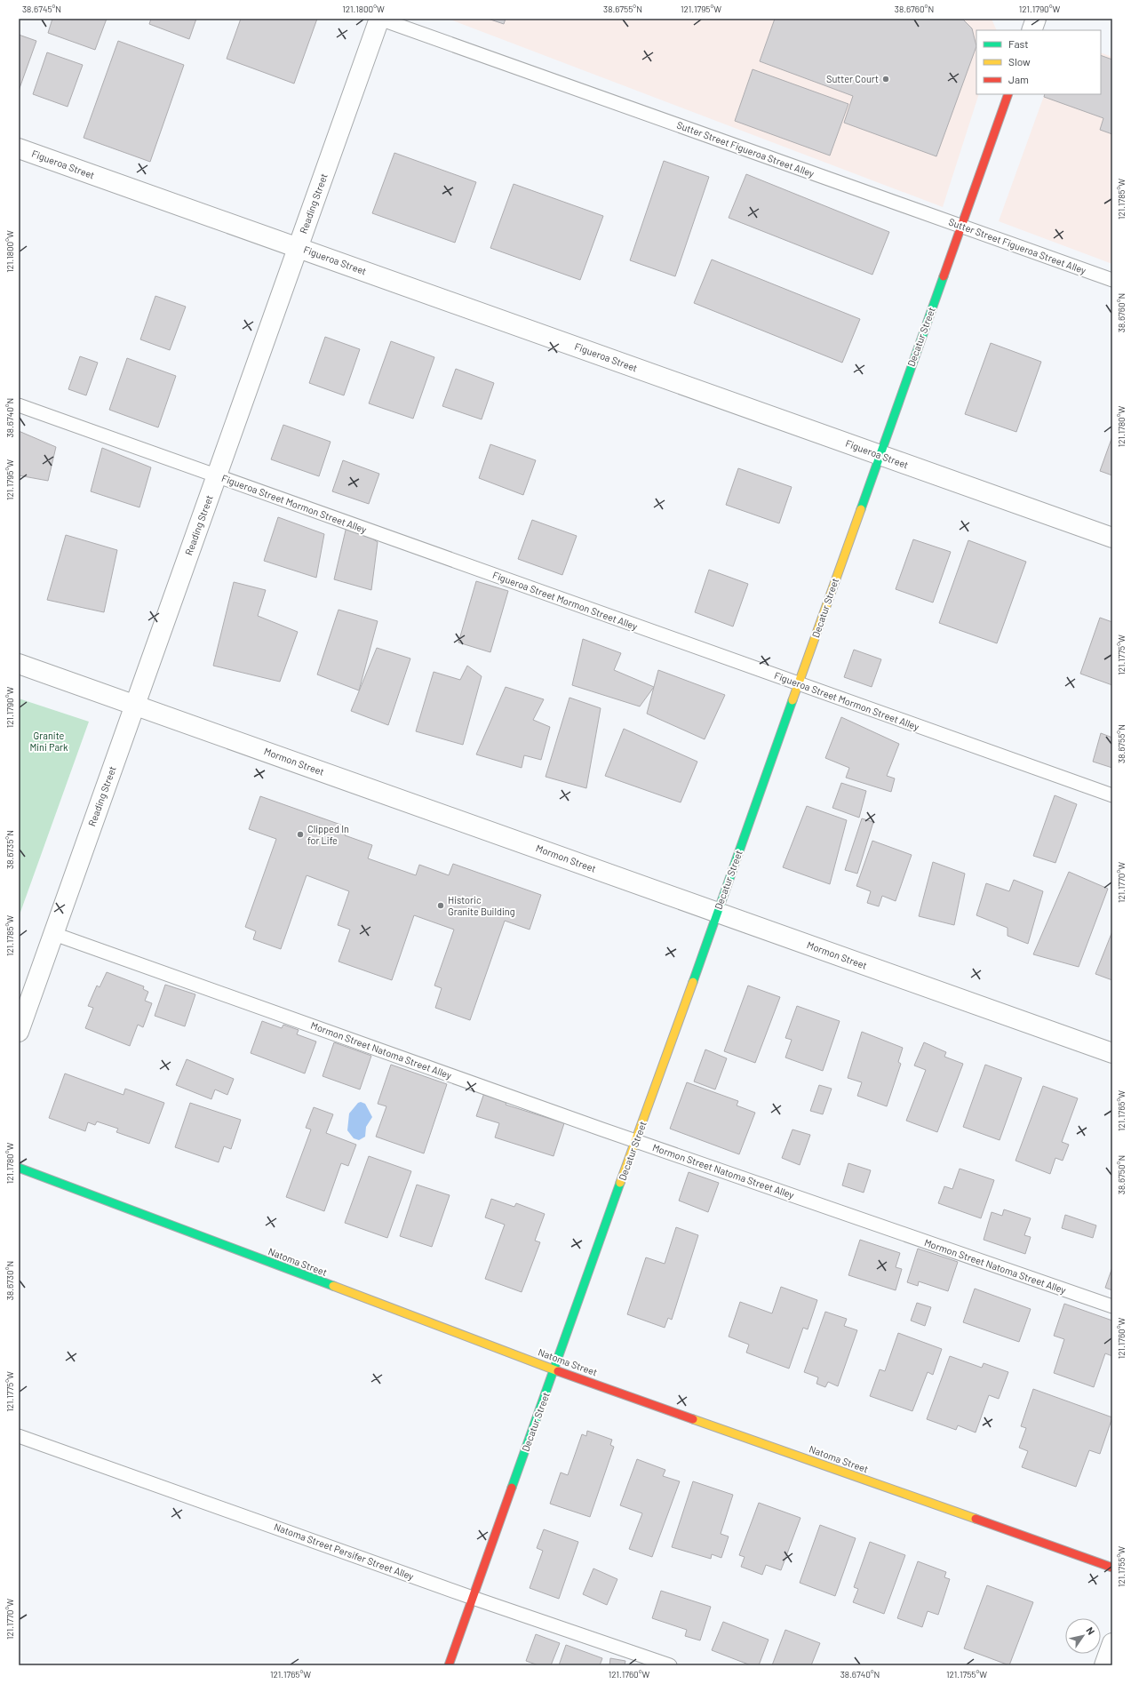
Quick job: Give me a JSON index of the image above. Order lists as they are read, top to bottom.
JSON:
{
  "streets": {
    "street": [
      "Figueroa Street",
      "Reading Street",
      "Decatur Street",
      "Mormon Street",
      "Natoma Street"
    ],
    "lane": [
      "Sutter Street Figueroa Street Alley",
      "Figueroa Street Mormon Street Alley",
      "Mormon Street Natoma Street Alley",
      "Natoma Street Persifer Street Alley"
    ]
  },
  "crossings": [
    ["Sutter Street Figueroa Street Alley", "Reading Street"],
    ["Sutter Street Figueroa Street Alley", "Decatur Street"],
    ["Figueroa Street", "Reading Street"],
    ["Figueroa Street", "Decatur Street"],
    ["Reading Street", "Figueroa Street Mormon Street Alley"],
    ["Reading Street", "Mormon Street"],
    ["Reading Street", "Mormon Street Natoma Street Alley"],
    ["Decatur Street", "Figueroa Street Mormon Street Alley"],
    ["Decatur Street", "Mormon Street"],
    ["Decatur Street", "Mormon Street Natoma Street Alley"],
    ["Decatur Street", "Natoma Street"],
    ["Decatur Street", "Natoma Street Persifer Street Alley"]
  ],
  "parks": ["Granite Mini Park"],
  "places": ["Sutter Court", "Clipped In for Life", "Historic Granite Building"],
  "legend": ["Fast", "Slow", "Jam"],
  "north": "top right",
  "coordinates": [
    "38.6745°N",
    "121.1800°W",
    "38.6755°N",
    "121.1795°W",
    "38.6760°N",
    "121.1790°W",
    "121.1785°W",
    "38.6740°N",
    "121.1780°W",
    "121.1775°W",
    "38.6735°N",
    "121.1770°W",
    "121.1765°W",
    "38.6750°N",
    "38.6730°N",
    "121.1760°W",
    "121.1755°W"
  ]
}
